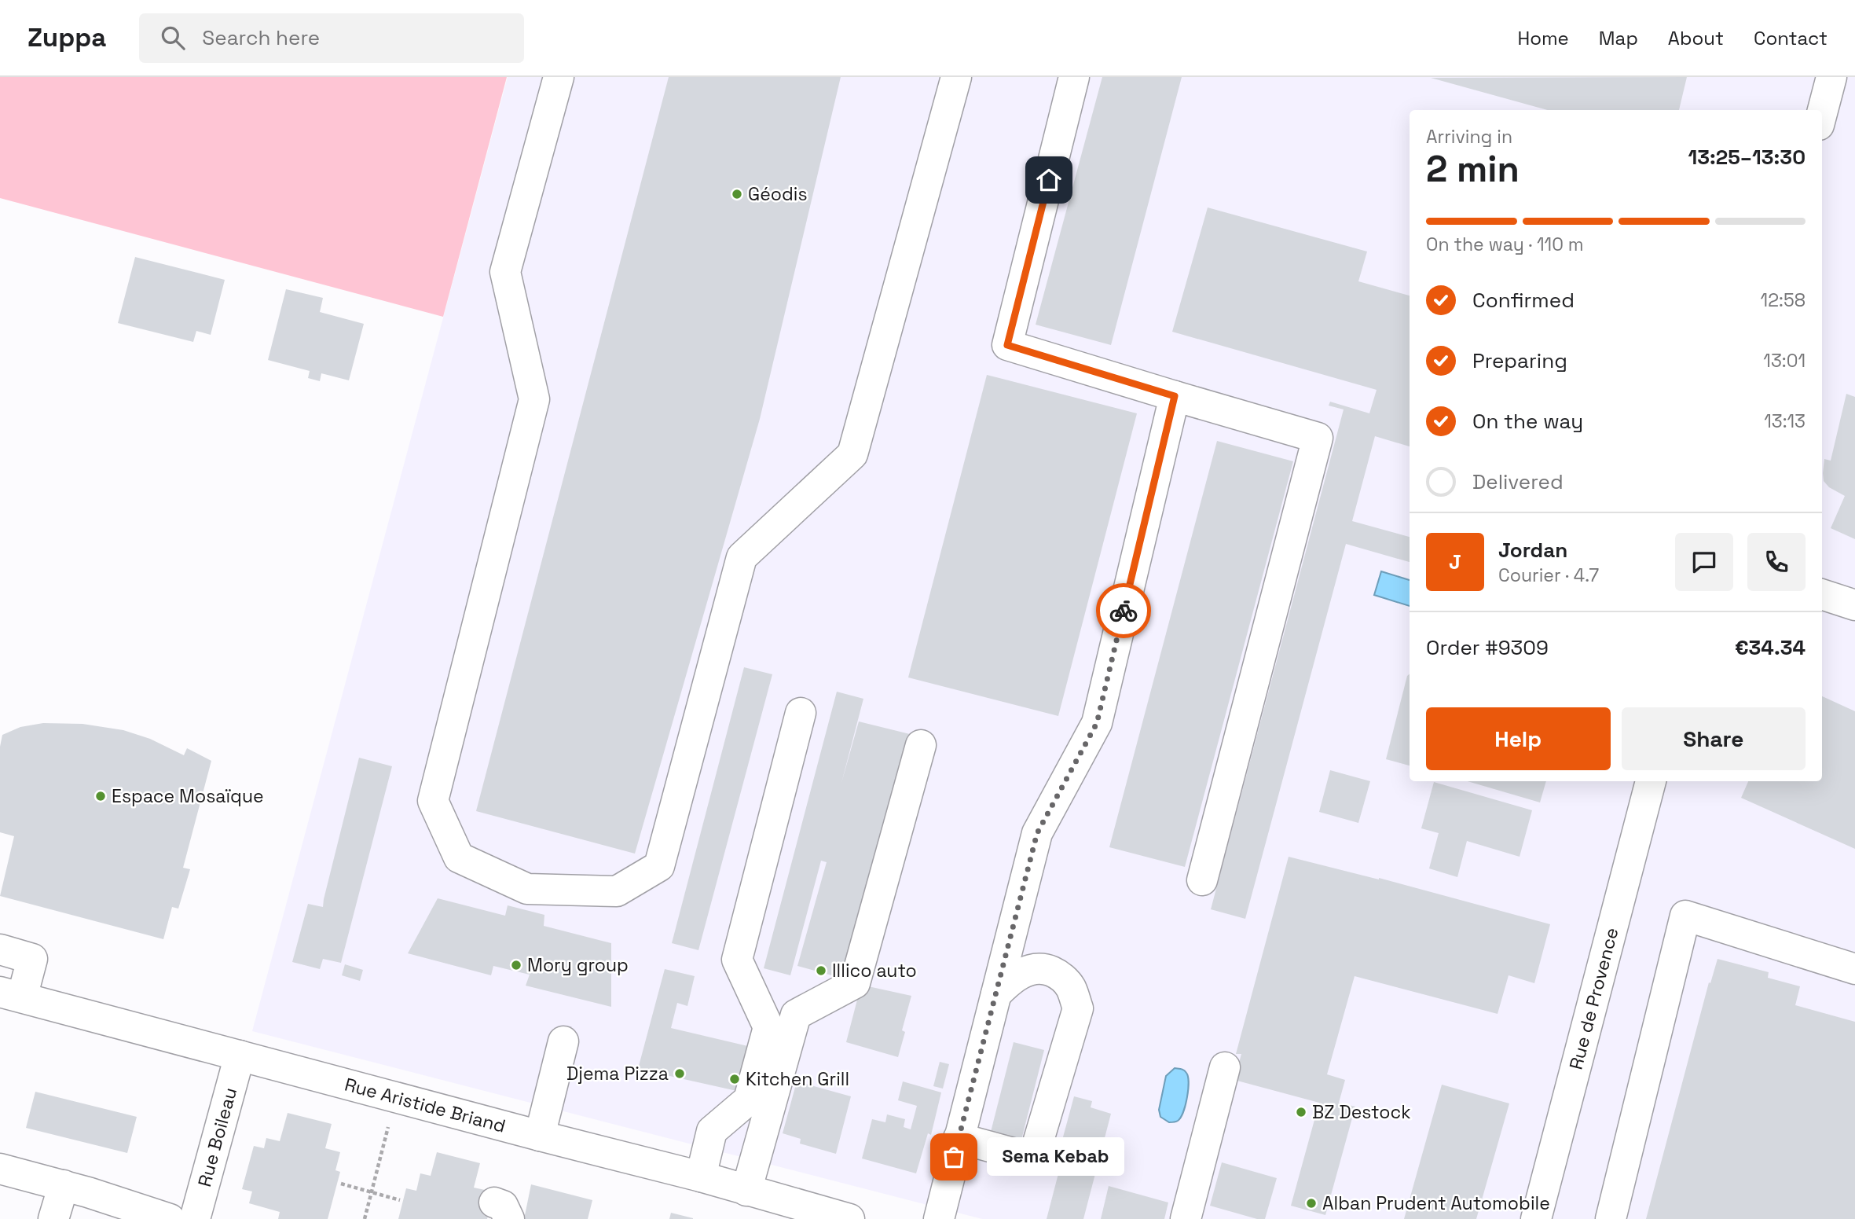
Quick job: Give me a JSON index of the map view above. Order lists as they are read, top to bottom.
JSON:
{
  "streets": {
    "main road": ["Rue de Provence", "Rue Aristide Briand", "Rue Boileau"]
  },
  "crossings": [
    ["Rue Aristide Briand", "Rue Boileau"]
  ],
  "places": [
    "Géodis",
    "Espace Mosaïque",
    "Mory group",
    "Illico auto",
    "Djema Pizza",
    "Kitchen Grill",
    "BZ Destock",
    "Sema Kebab",
    "Alban Prudent Automobile"
  ],
  "page": {
    "header": "Zuppa",
    "search": "Search here",
    "nav": [
      "Home",
      "Map",
      "About",
      "Contact"
    ],
    "heading": ["2 min", "Arriving in", "13:25–13:30"],
    "panel": [
      "Jordan",
      "Courier · 4.7",
      "Order #9309",
      "€34.34"
    ],
    "bar": "On the way · 110 m",
    "list": [
      ["Confirmed", "12:58"],
      ["Preparing", "13:01"],
      ["On the way", "13:13"],
      "Delivered"
    ],
    "round": "J",
    "buttons": ["Help", "Share"],
    "bubble": "Sema Kebab"
  }
}
